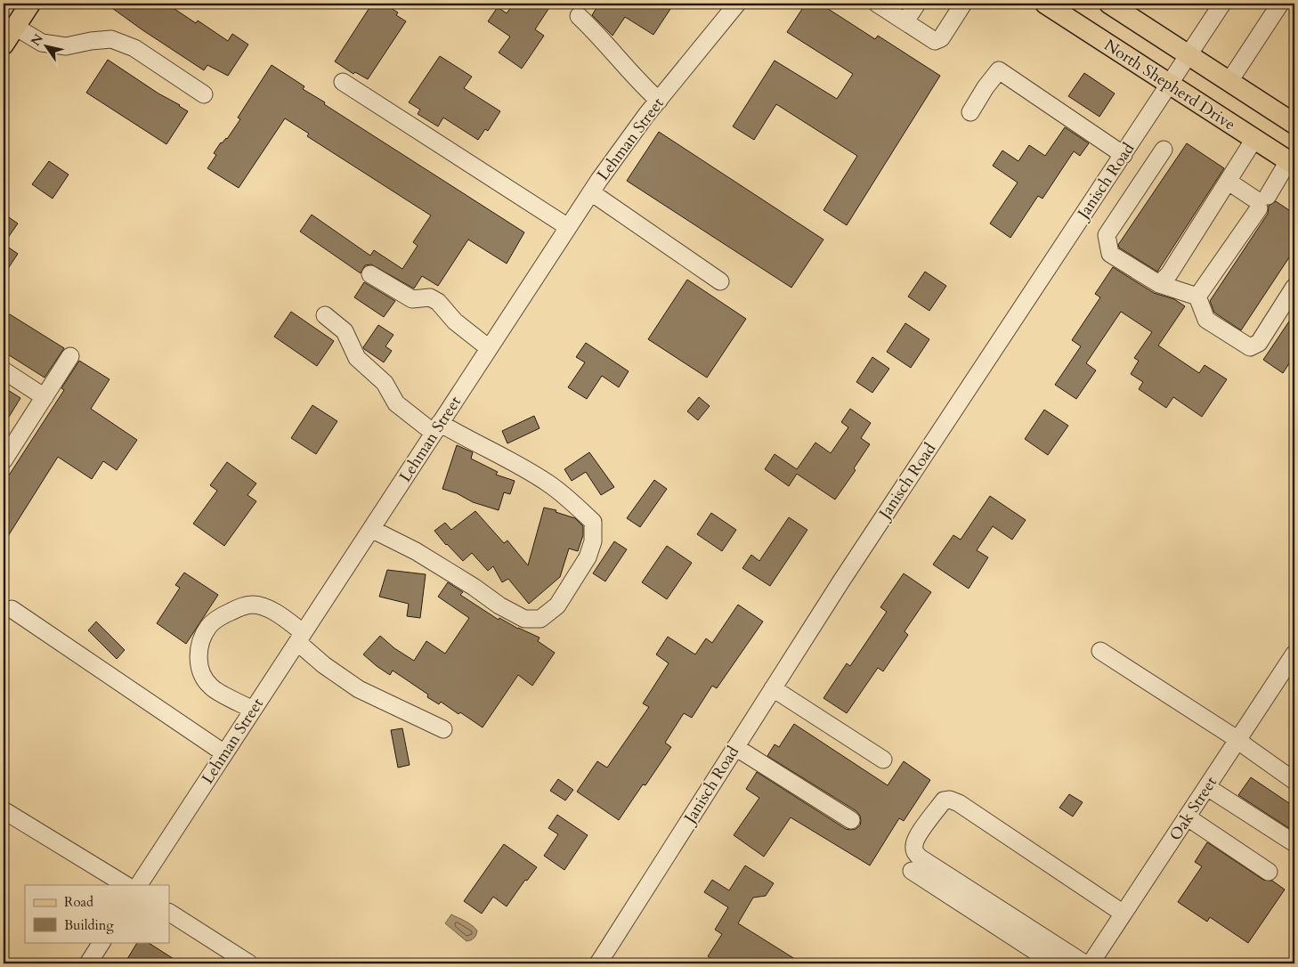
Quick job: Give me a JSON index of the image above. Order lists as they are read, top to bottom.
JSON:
{
  "streets": {
    "main road": ["North Shepherd Drive"],
    "street": ["Lehman Street", "Janisch Road", "Oak Street"]
  },
  "crossings": [
    ["North Shepherd Drive", "Janisch Road"]
  ],
  "legend": ["Road", "Building"],
  "north": "top left"
}
